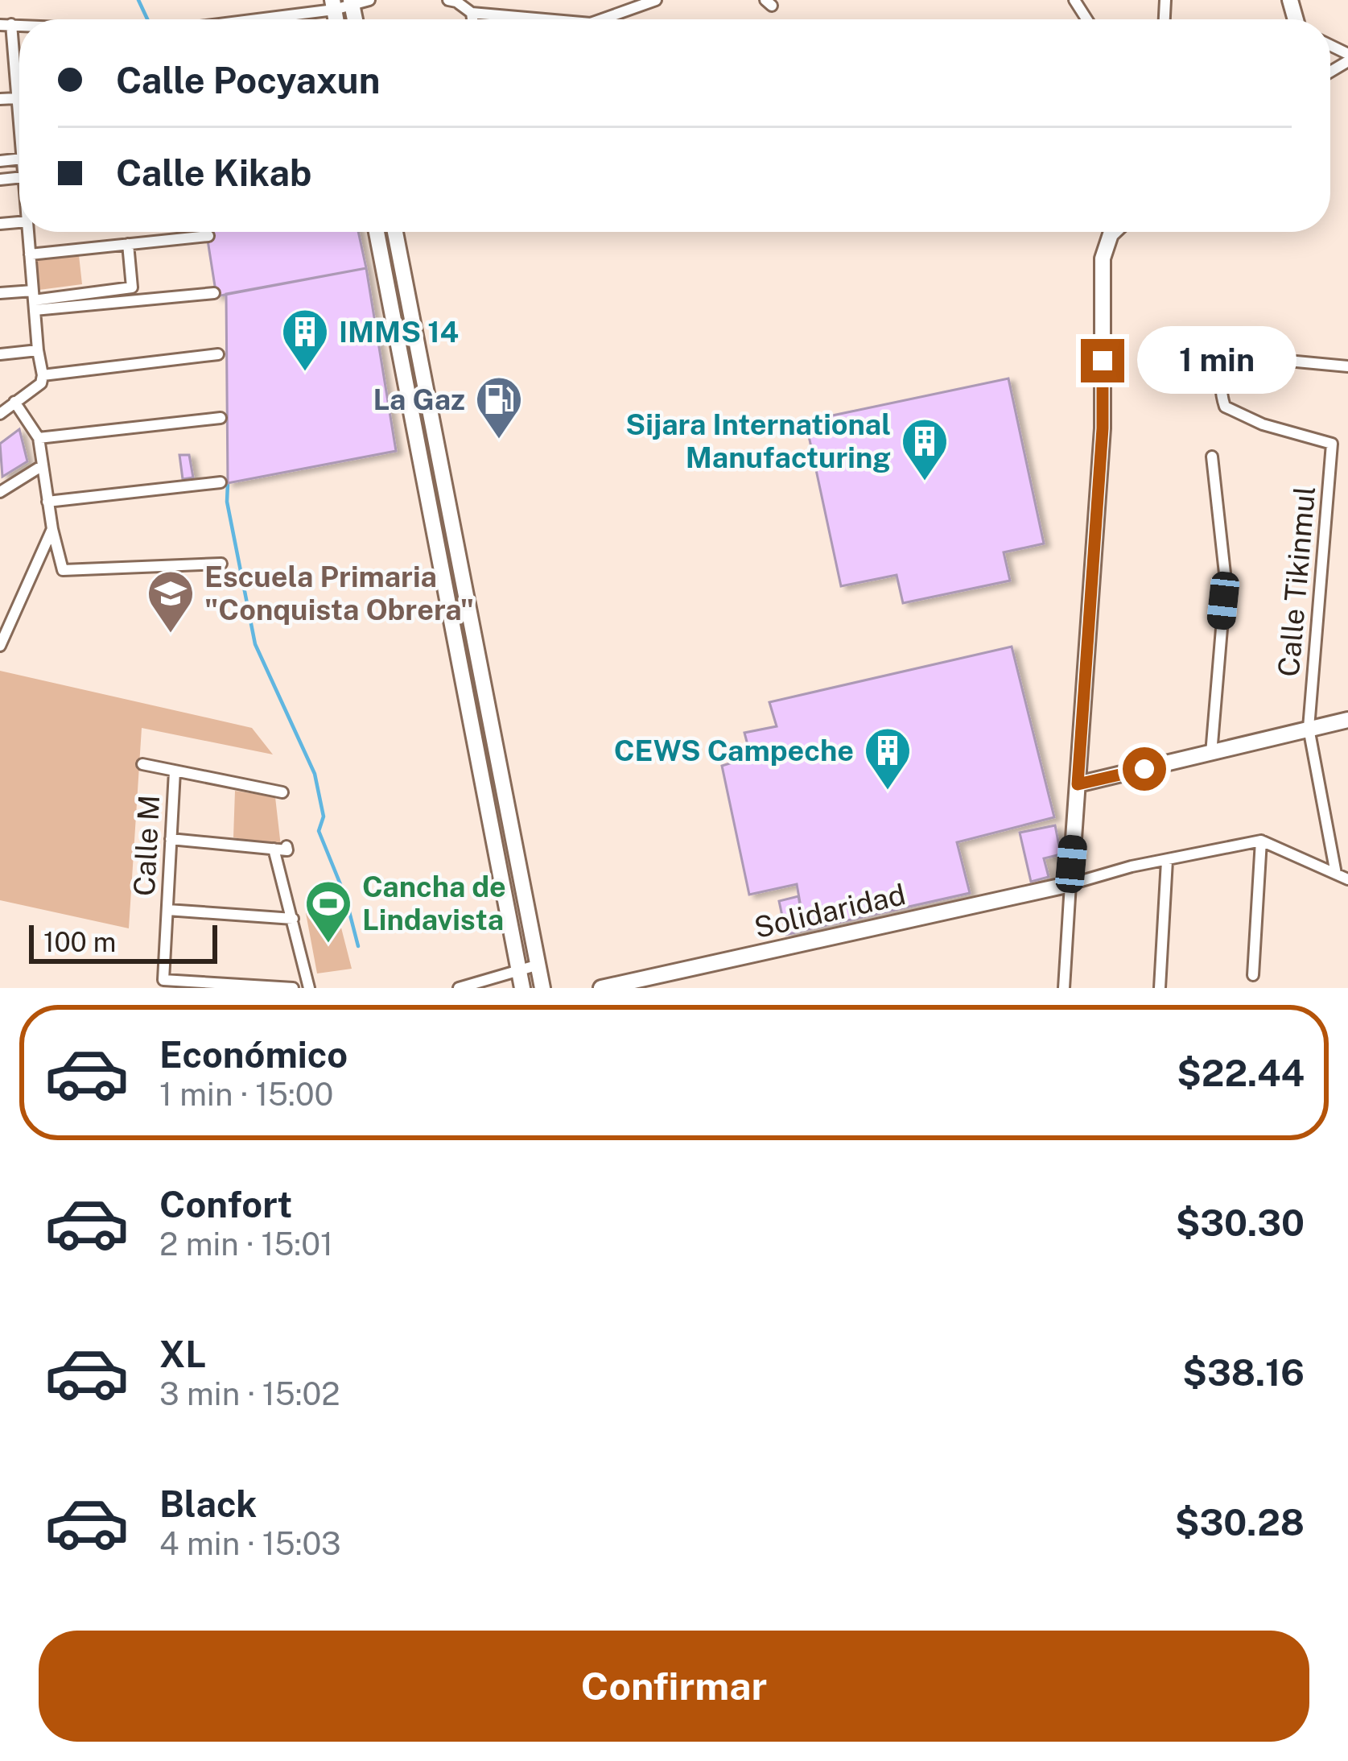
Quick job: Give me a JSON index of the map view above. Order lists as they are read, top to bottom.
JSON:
{
  "streets": {
    "main road": ["Solidaridad"],
    "street": ["Calle Tikinmul", "Calle M"]
  },
  "places": {
    "building": ["IMMS 14", "Sijara International Manufacturing", "CEWS Campeche"],
    "fuel station": ["La Gaz"],
    "school or university": ["Escuela Primaria \"Conquista Obrera\""],
    "sports": ["Cancha de Lindavista"]
  },
  "scale_bar": "100 m",
  "page": {
    "banner": ["Calle Pocyaxun", "Calle Kikab"],
    "bubble": "1 min",
    "scale": "100 m",
    "list": [
      {
        "name": "Económico",
        "note": "1 min · 15:00",
        "value": "$22.44"
      },
      {
        "name": "Confort",
        "note": "2 min · 15:01",
        "value": "$30.30"
      },
      {
        "name": "XL",
        "note": "3 min · 15:02",
        "value": "$38.16"
      },
      {
        "name": "Black",
        "note": "4 min · 15:03",
        "value": "$30.28"
      }
    ],
    "buttons": "Confirmar"
  }
}
